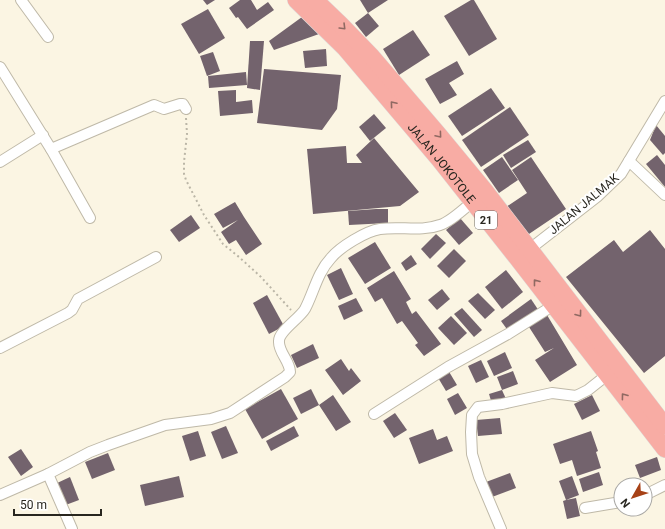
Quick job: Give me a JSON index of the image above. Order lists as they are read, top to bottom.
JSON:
{
  "streets": {
    "highway": ["JALAN JOKOTOLE", "21"],
    "street": ["JALAN JALMAK"]
  },
  "crossings": [
    ["JALAN JOKOTOLE", "JALAN JALMAK"]
  ],
  "scale_bar": "50 m",
  "north": "bottom left"
}
